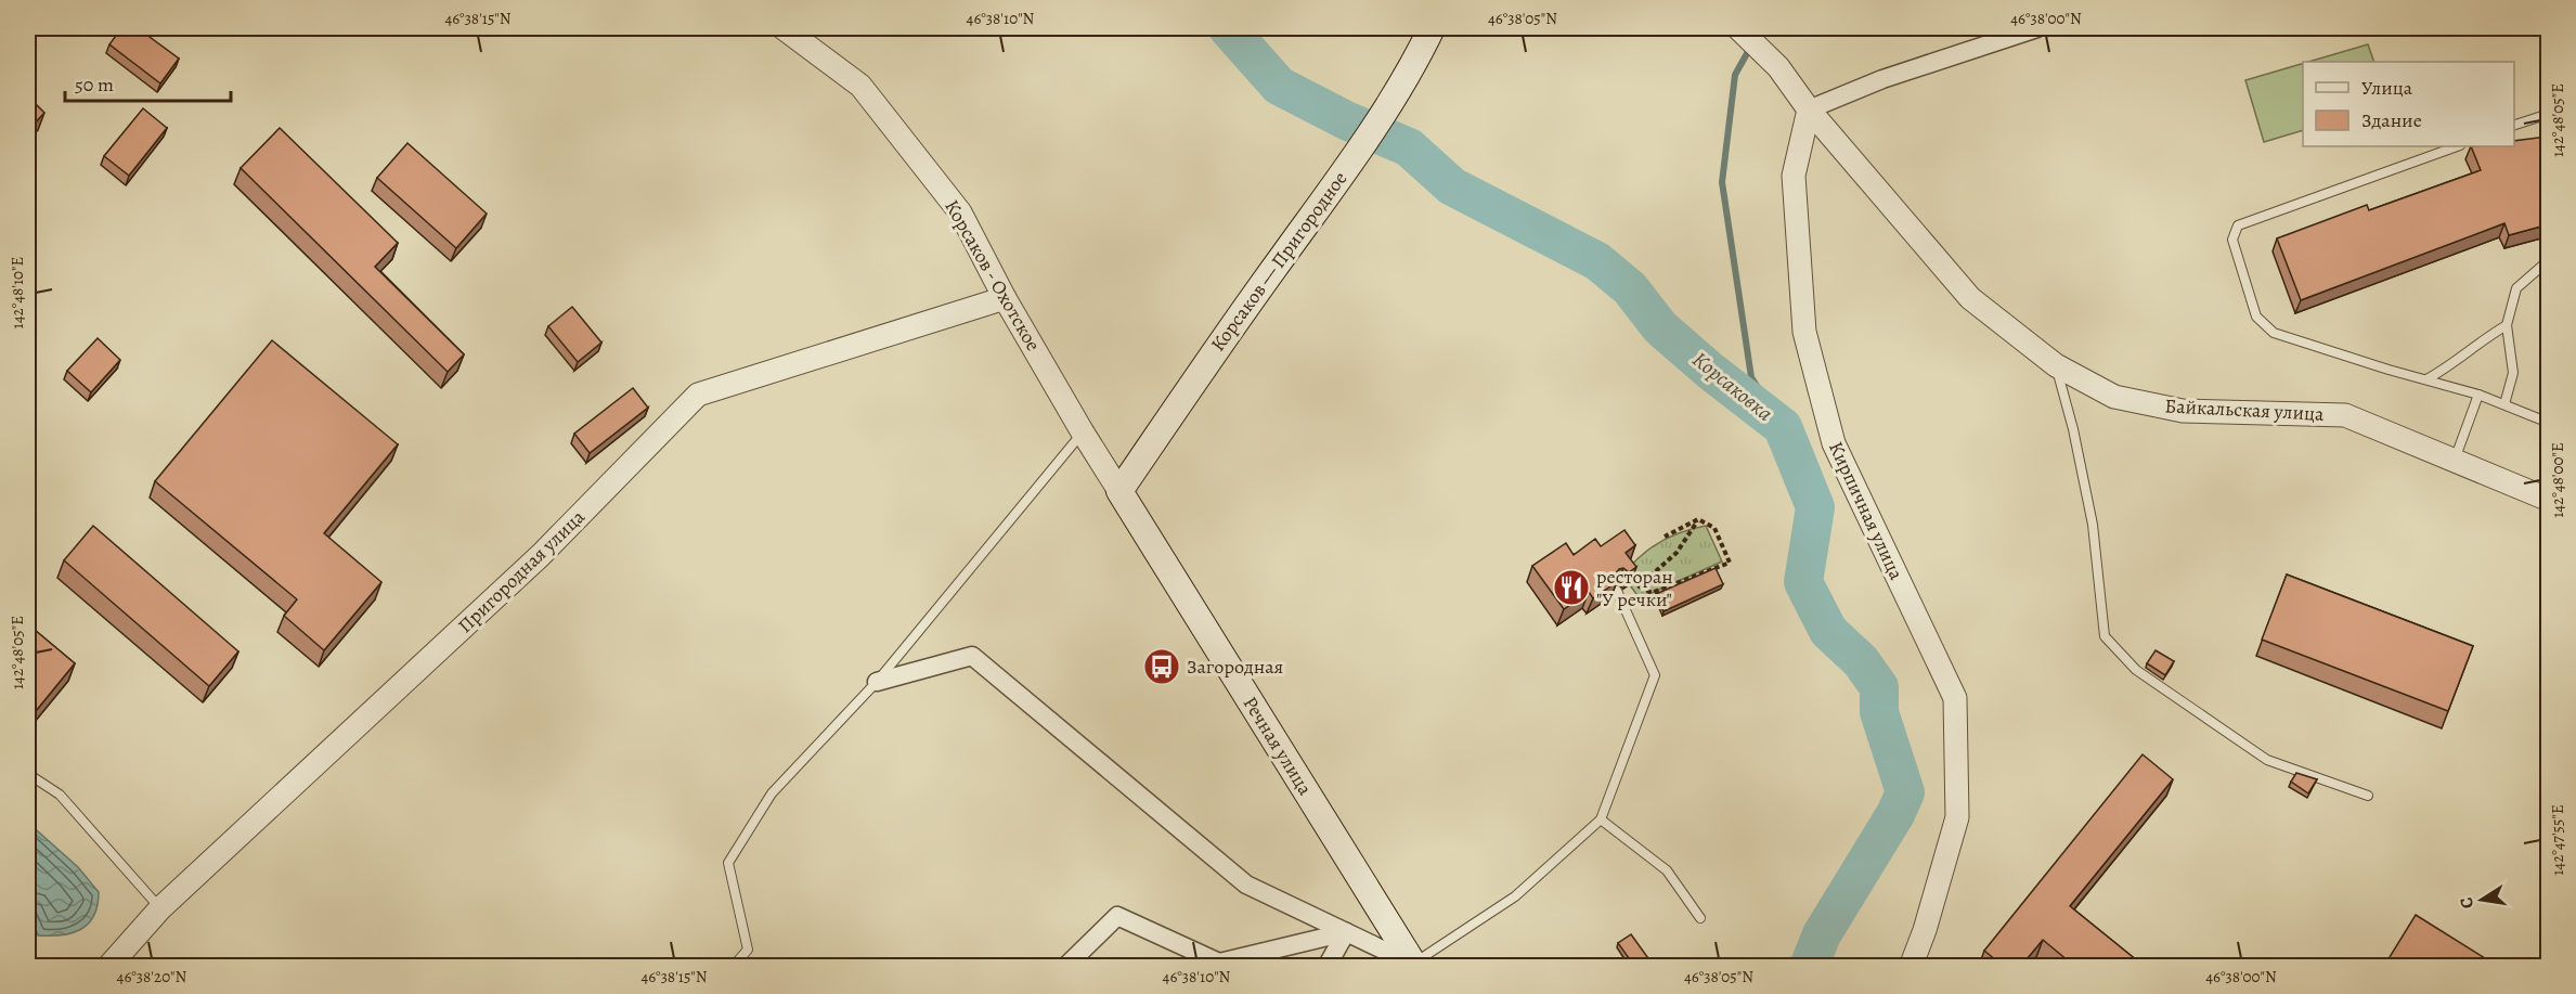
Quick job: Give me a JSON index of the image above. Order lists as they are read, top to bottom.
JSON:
{
  "streets": {
    "main road": ["Корсаков — Пригородное", "Речная улица"],
    "street": [
      "Корсаков - Охотское",
      "Байкальская улица",
      "Кирпичная улица",
      "Пригородная улица"
    ]
  },
  "crossings": [
    ["Корсаков — Пригородное", "Корсаков - Охотское"],
    ["Корсаков — Пригородное", "Речная улица"],
    ["Корсаков - Охотское", "Пригородная улица"],
    ["Корсаков - Охотское", "Речная улица"],
    ["Байкальская улица", "Кирпичная улица"]
  ],
  "water": ["Корсаковка"],
  "places": {
    "restaurant": ["ресторан \"У речки\""],
    "bus stop": ["Загородная"]
  },
  "legend": ["Улица", "Здание"],
  "scale_bar": "50 m",
  "north": "left",
  "coordinates": [
    "46°38'15\"N",
    "46°38'10\"N",
    "46°38'05\"N",
    "46°38'00\"N",
    "142°48'05\"E",
    "142°48'10\"E",
    "142°48'00\"E",
    "142°47'55\"E",
    "46°38'20\"N"
  ]
}
